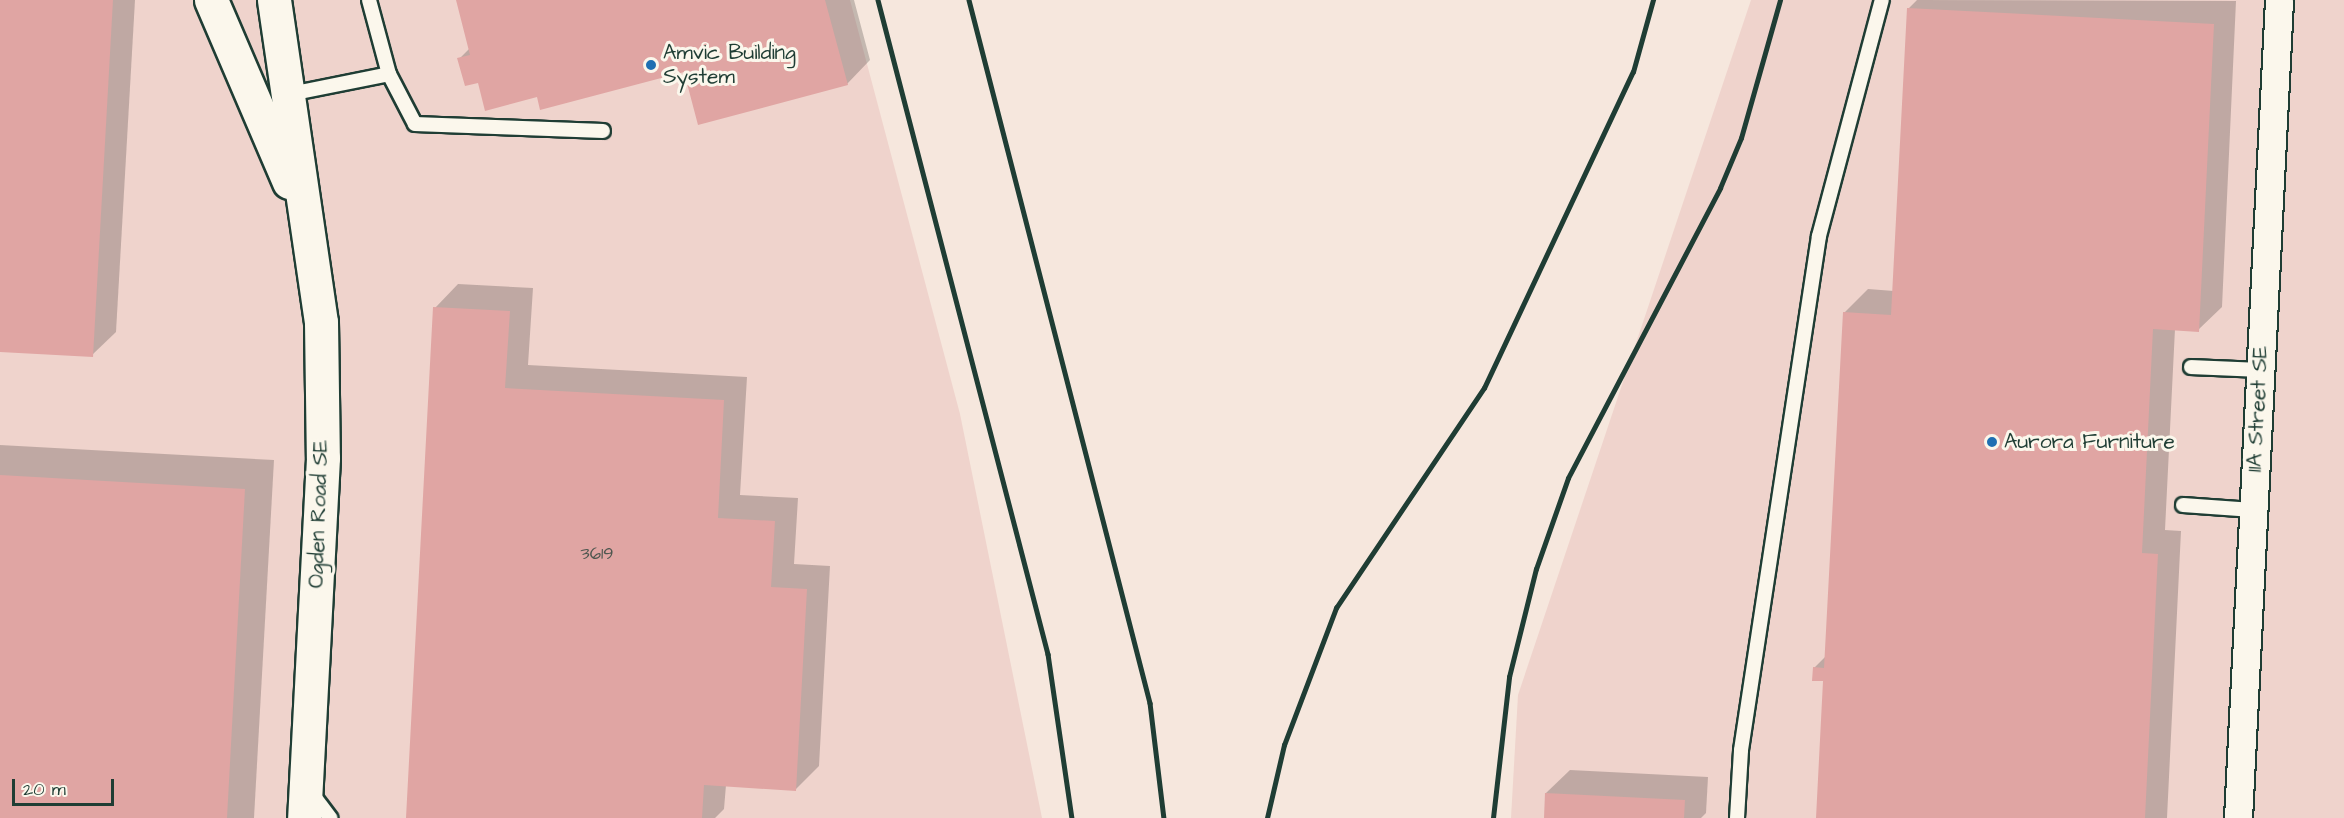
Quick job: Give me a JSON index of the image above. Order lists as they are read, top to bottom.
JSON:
{
  "streets": {
    "street": ["11A Street SE", "Ogden Road SE"]
  },
  "places": ["Amvic Building System", "Aurora Furniture"],
  "house_numbers": ["3619"],
  "scale_bar": "20 m"
}
